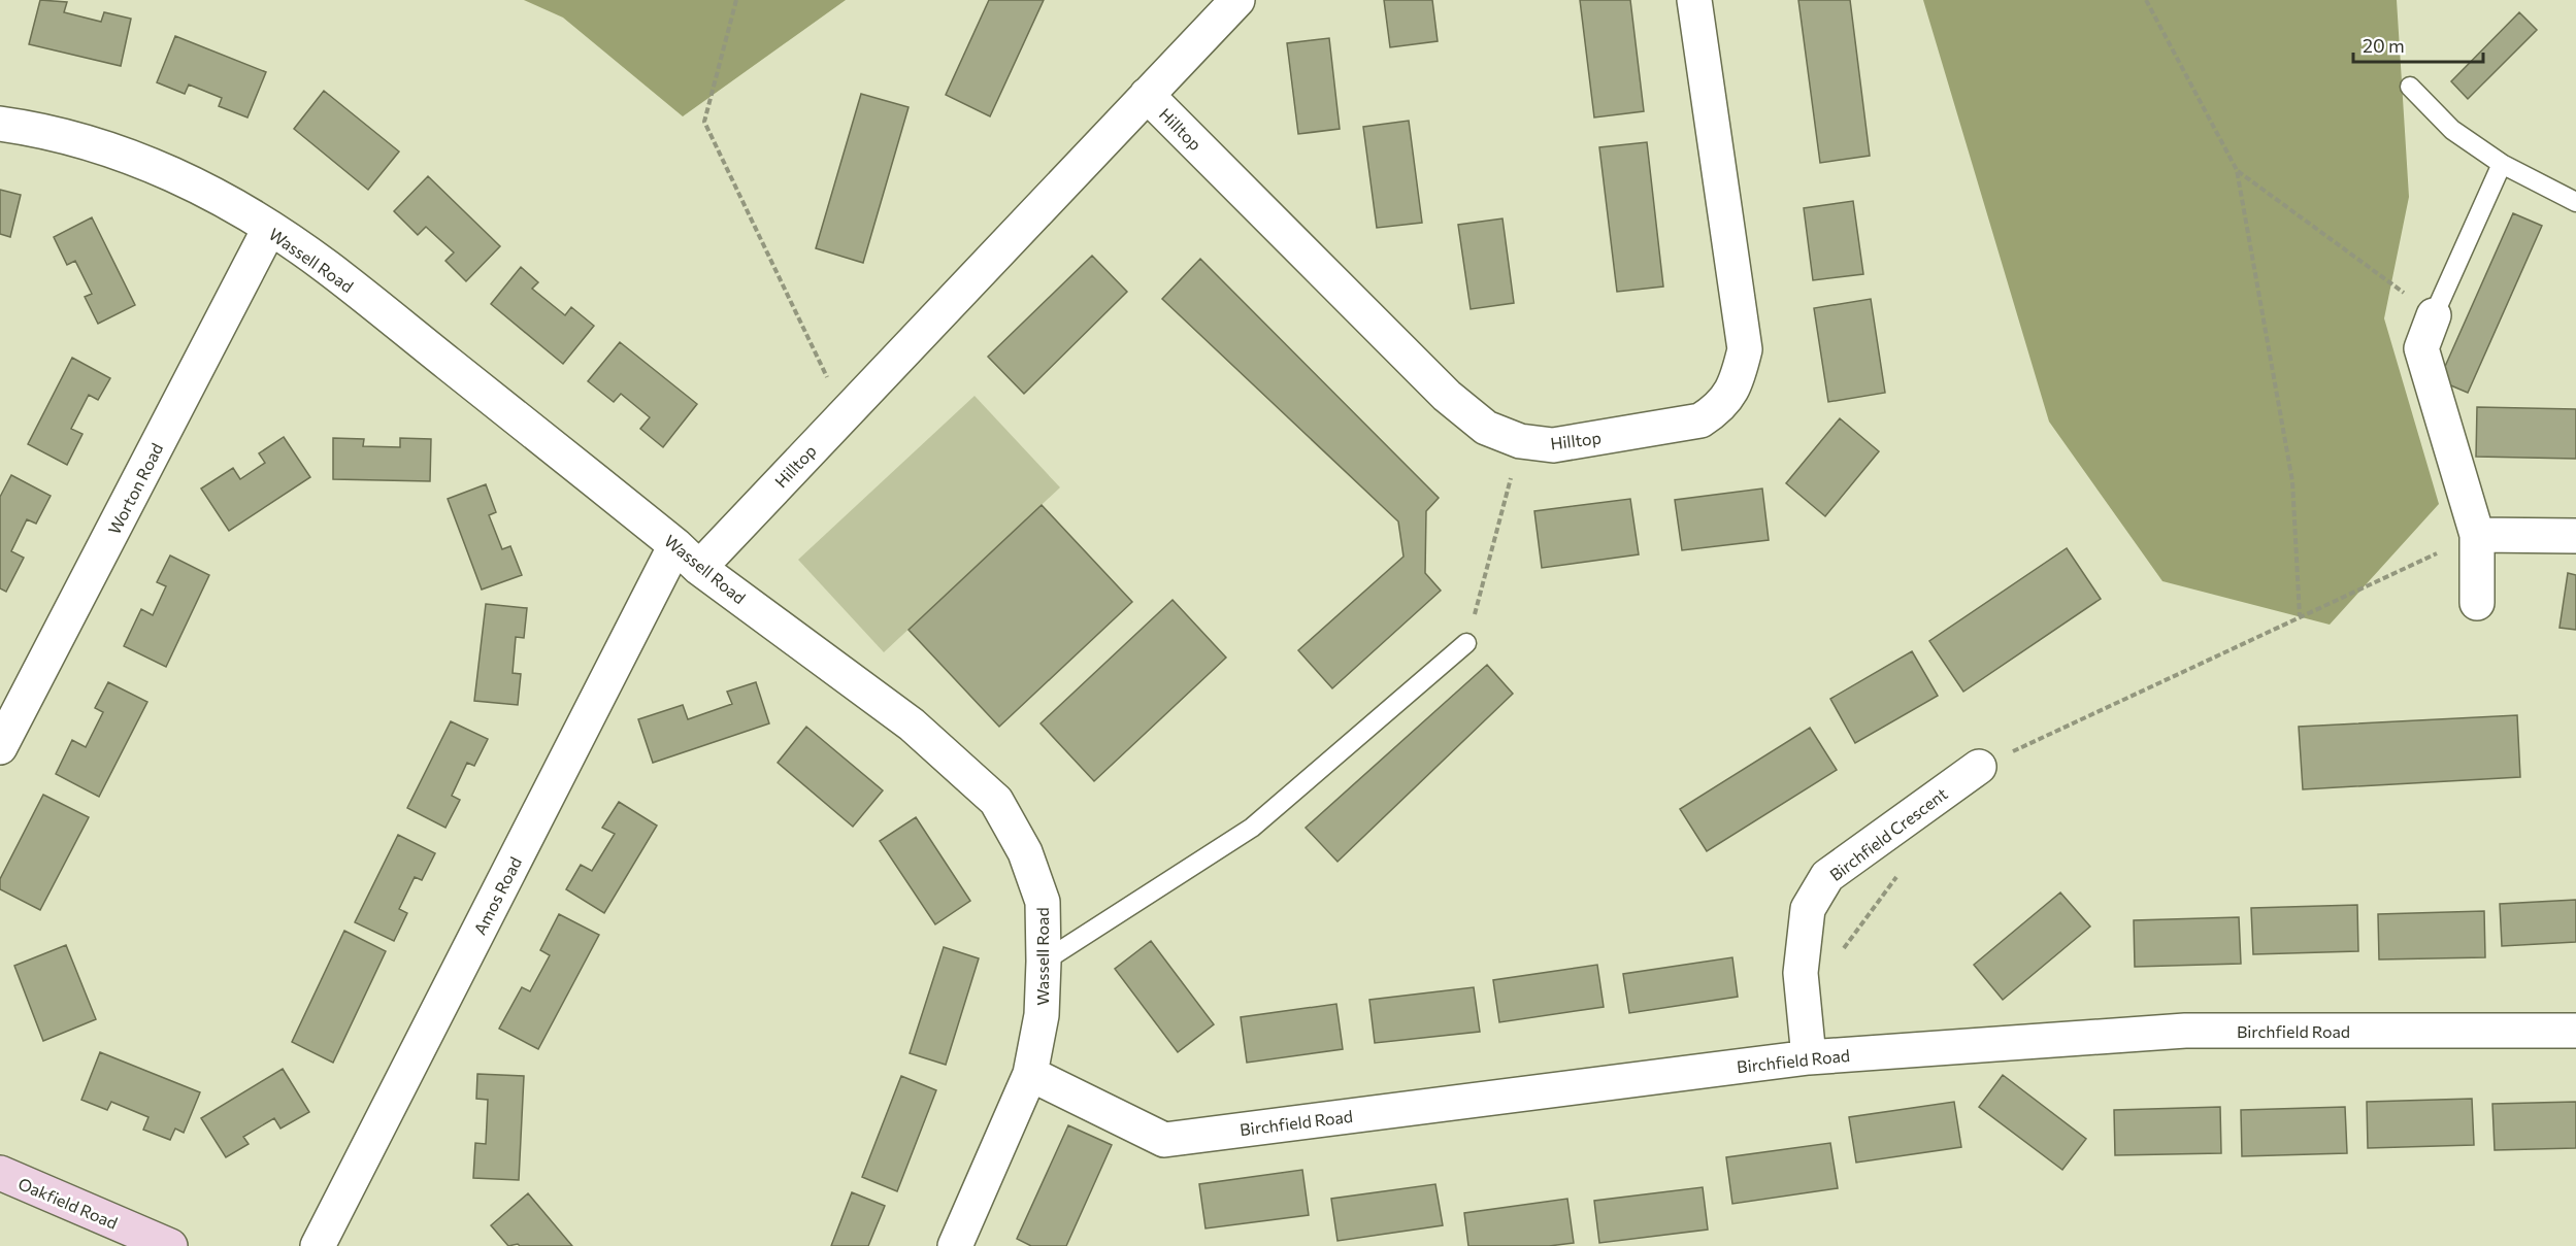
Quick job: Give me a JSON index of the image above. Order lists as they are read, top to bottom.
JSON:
{
  "streets": {
    "street": [
      "Hilltop",
      "Wassell Road",
      "Worton Road",
      "Birchfield Crescent",
      "Amos Road",
      "Birchfield Road",
      "Oakfield Road"
    ]
  },
  "crossings": [
    ["Hilltop", "Wassell Road"],
    ["Hilltop", "Amos Road"],
    ["Wassell Road", "Worton Road"],
    ["Wassell Road", "Amos Road"],
    ["Wassell Road", "Birchfield Road"],
    ["Birchfield Crescent", "Birchfield Road"]
  ],
  "scale_bar": "20 m"
}
